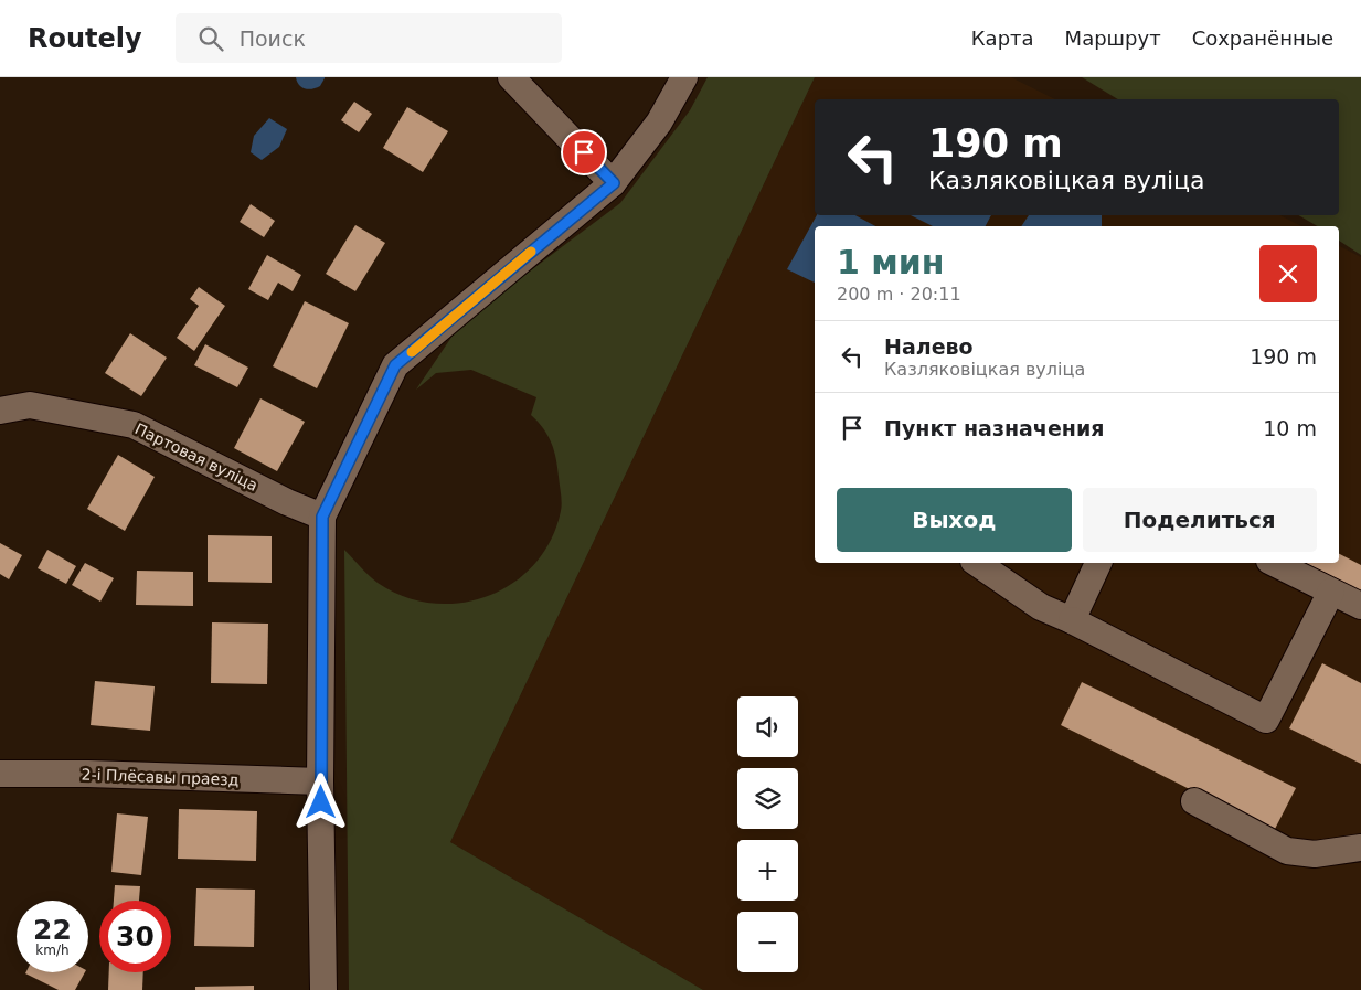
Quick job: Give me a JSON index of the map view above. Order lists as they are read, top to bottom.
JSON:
{
  "streets": {
    "street": ["Партовая вуліца", "2-і Плёсавы праезд"]
  },
  "page": {
    "header": "Routely",
    "search": "Поиск",
    "nav": ["Карта", "Маршрут", "Сохранённые"],
    "turn": ["190 m", "Казляковіцкая вуліца"],
    "heading": ["1 мин", "200 m · 20:11"],
    "list": [
      {
        "name": "Налево",
        "note": "Казляковіцкая вуліца",
        "value": "190 m"
      },
      {
        "name": "Пункт назначения",
        "value": "10 m"
      }
    ],
    "buttons": ["Выход", "Поделиться"],
    "map_buttons": ["+", "−"],
    "speed": "22 km/h",
    "limit": "30"
  }
}
